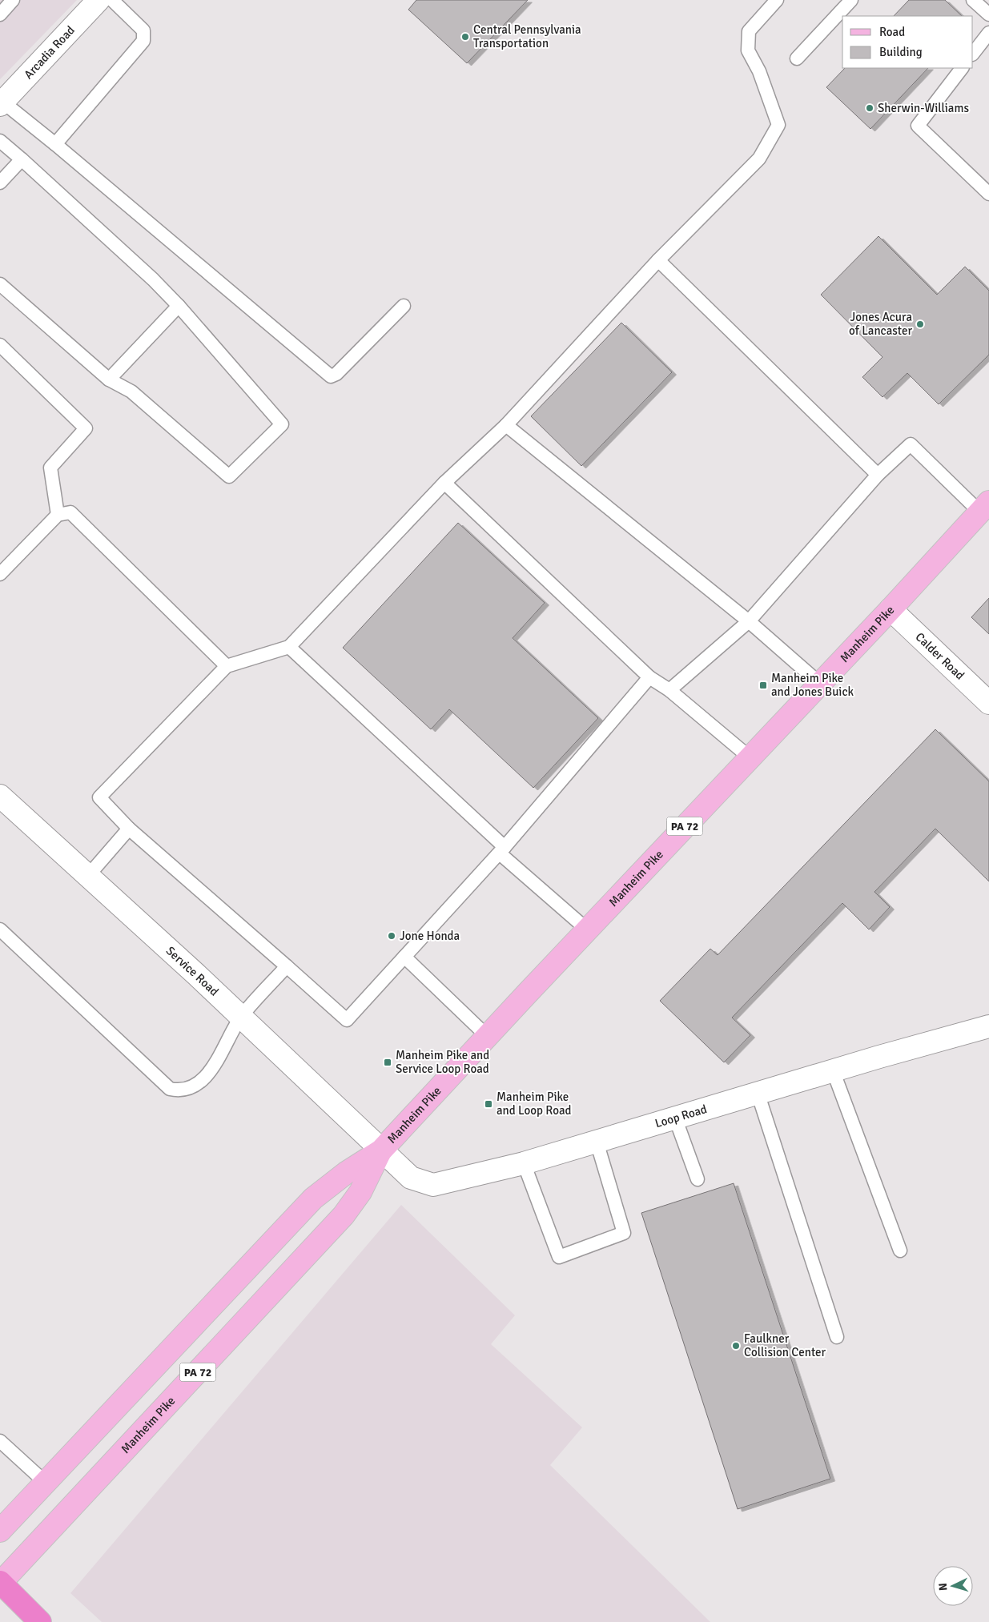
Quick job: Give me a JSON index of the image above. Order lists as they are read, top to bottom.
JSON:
{
  "streets": {
    "main road": ["Manheim Pike", "PA 72"],
    "street": [
      "Arcadia Road",
      "Calder Road",
      "Service Road",
      "Loop Road"
    ]
  },
  "crossings": [
    ["Manheim Pike", "Calder Road"],
    ["Manheim Pike", "Service Road"],
    ["Manheim Pike", "Loop Road"],
    ["Service Road", "Loop Road"]
  ],
  "places": {
    "other": [
      "Central Pennsylvania Transportation",
      "Sherwin-Williams",
      "Jones Acura of Lancaster",
      "Jone Honda",
      "Faulkner Collision Center"
    ],
    "transit": ["Manheim Pike and Jones Buick", "Manheim Pike and Service Loop Road", "Manheim Pike and Loop Road"]
  },
  "legend": ["Road", "Building"],
  "north": "left"
}
